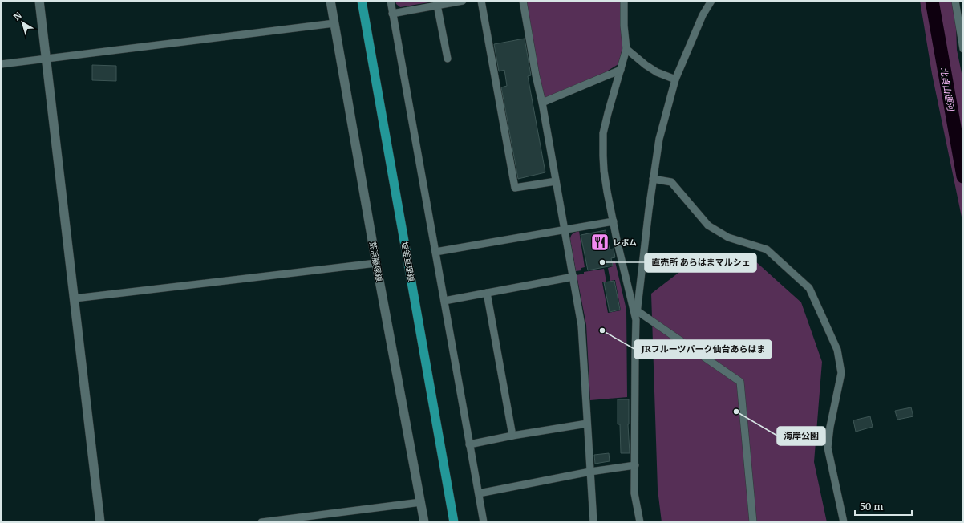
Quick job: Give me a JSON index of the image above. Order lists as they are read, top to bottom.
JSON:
{
  "streets": {
    "main road": ["塩釜亘理線"],
    "street": ["荒浜藤塚線"]
  },
  "water": ["北貞山運河"],
  "places": {
    "restaurant": ["レポム"],
    "other": ["直売所 あらはまマルシェ", "JRフルーツパーク仙台あらはま", "海岸公園"]
  },
  "scale_bar": "50 m",
  "north": "top left"
}
